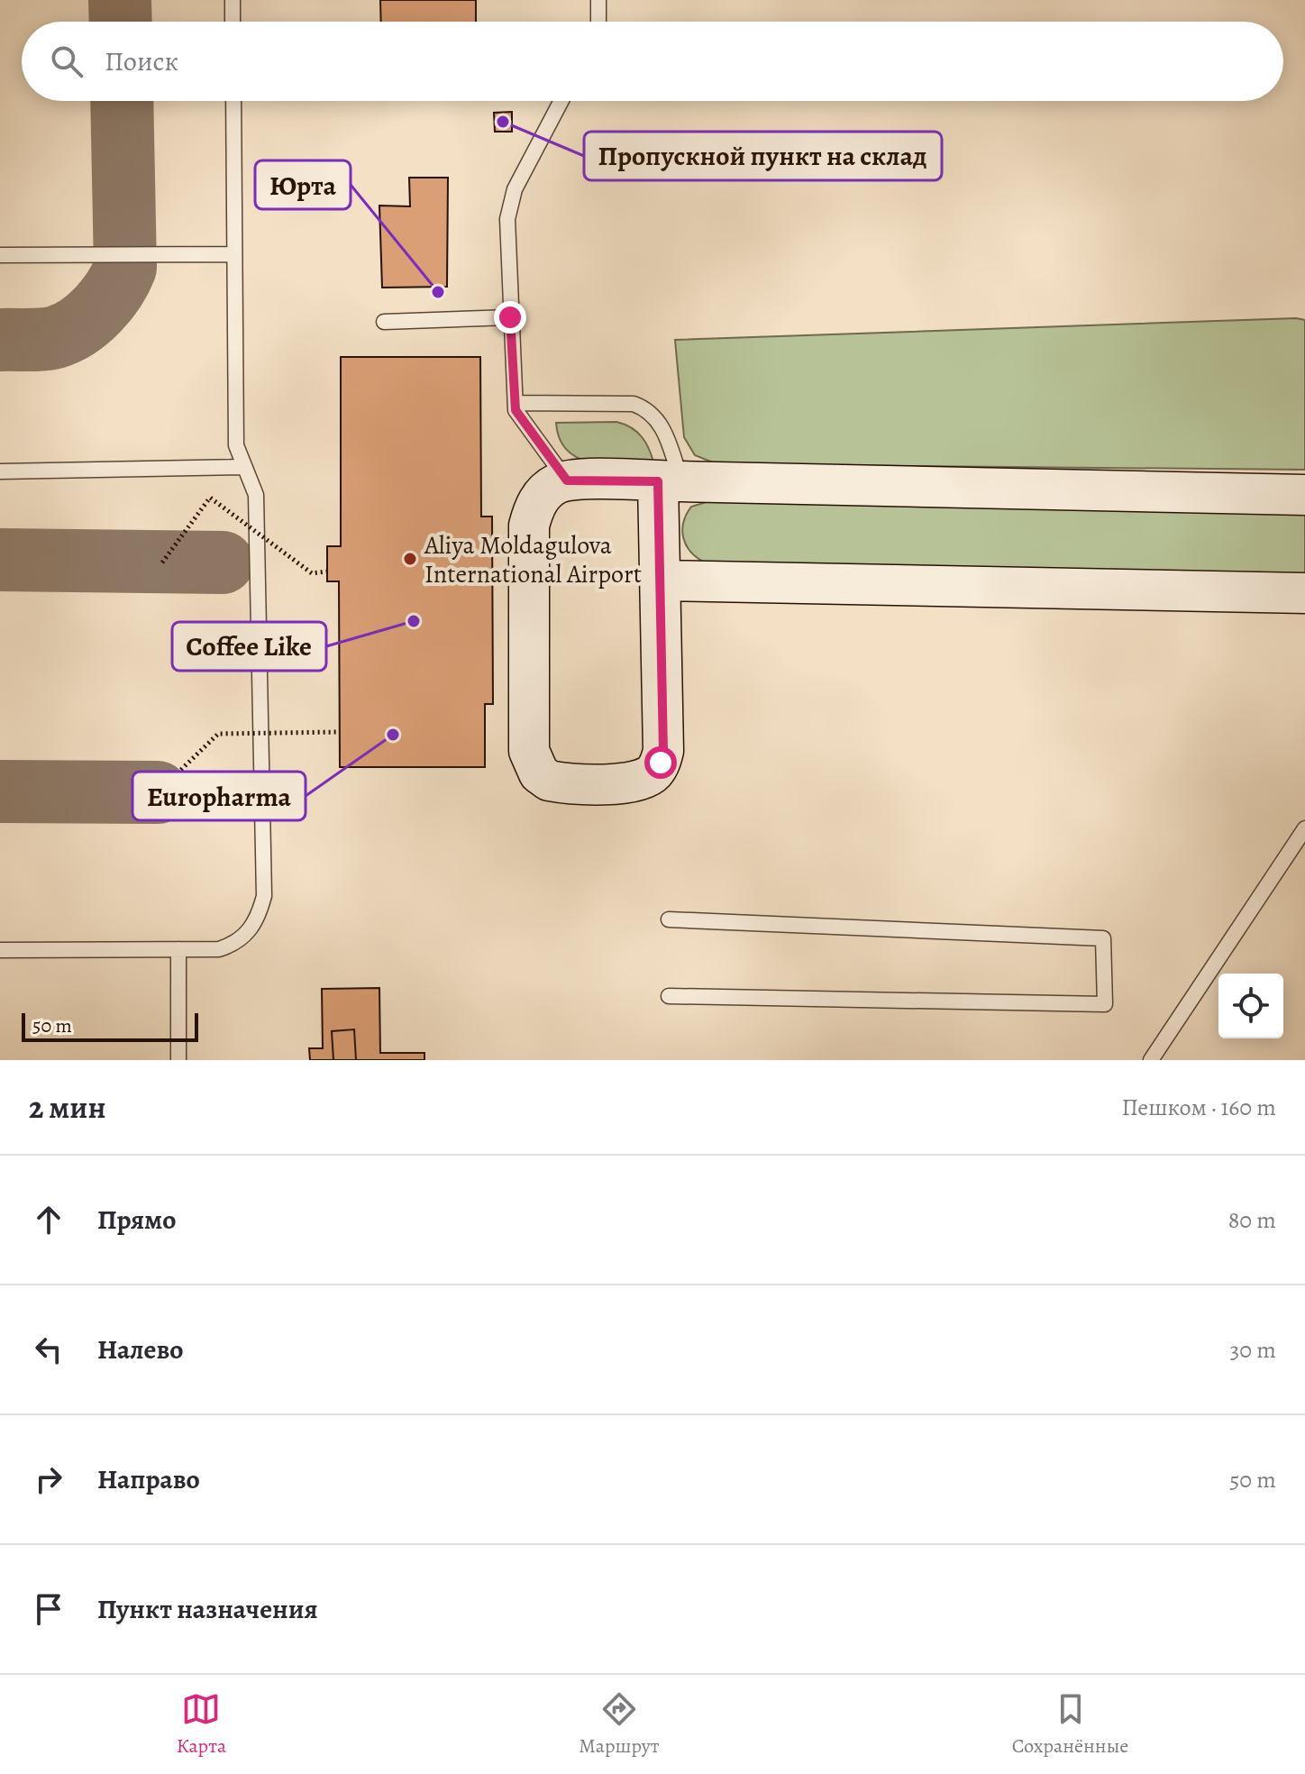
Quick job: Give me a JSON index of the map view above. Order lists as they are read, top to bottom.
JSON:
{
  "places": [
    "Пропускной пункт на склад",
    "Юрта",
    "Aliya Moldagulova International Airport",
    "Coffee Like",
    "Europharma"
  ],
  "scale_bar": "50 m",
  "page": {
    "search": "Поиск",
    "scale": "50 m",
    "heading": ["2 мин", "Пешком · 160 m"],
    "list": [
      ["Прямо", "80 m"],
      ["Налево", "30 m"],
      ["Направо", "50 m"],
      "Пункт назначения"
    ],
    "nav": ["Карта", "Маршрут", "Сохранённые"]
  }
}
